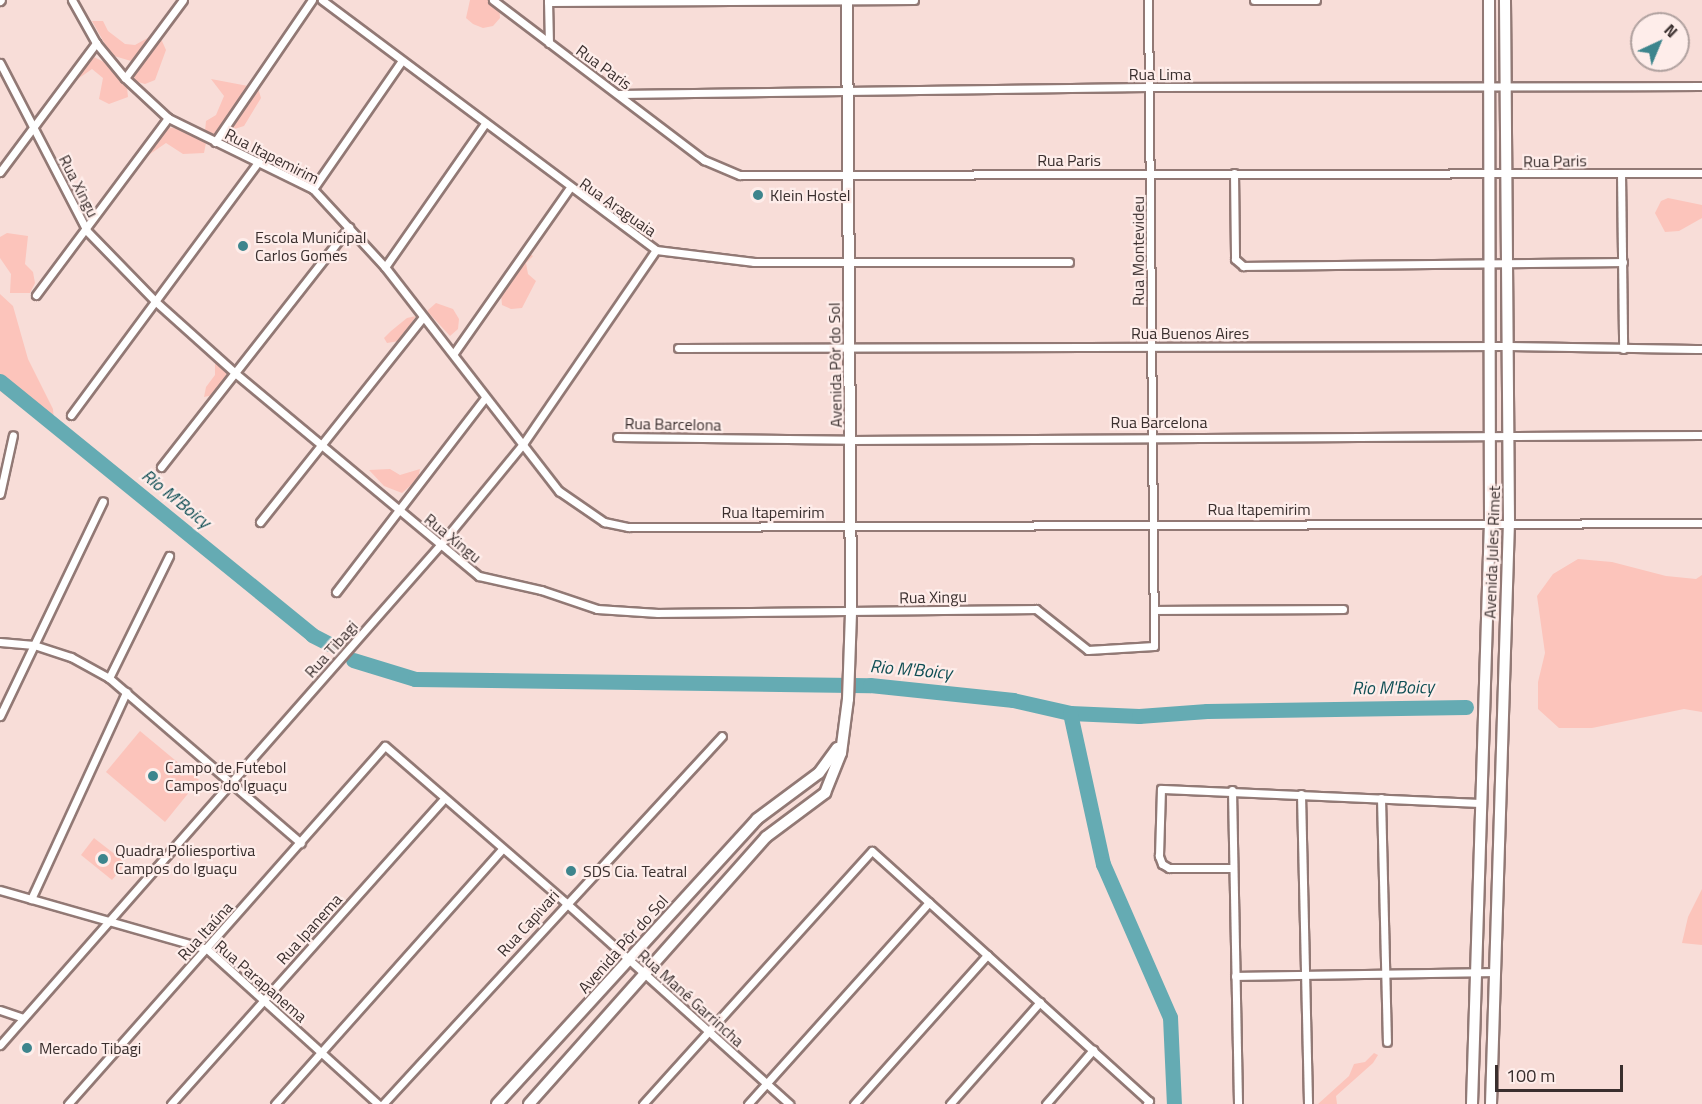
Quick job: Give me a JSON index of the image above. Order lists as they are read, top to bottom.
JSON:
{
  "streets": {
    "main road": ["Avenida Pôr do Sol", "Avenida Jules Rimet"],
    "street": [
      "Rua Paris",
      "Rua Lima",
      "Rua Itapemirim",
      "Rua Xingu",
      "Rua Araguaia",
      "Rua Montevideu",
      "Rua Buenos Aires",
      "Rua Barcelona",
      "Rua Tibagi",
      "Rua Capivari",
      "Rua Ipanema",
      "Rua Itaúna",
      "Rua Parapanema",
      "Rua Mané Garrincha"
    ]
  },
  "crossings": [
    ["Rua Paris", "Rua Lima"],
    ["Rua Paris", "Rua Montevideu"],
    ["Rua Paris", "Avenida Pôr do Sol"],
    ["Rua Paris", "Avenida Jules Rimet"],
    ["Rua Lima", "Rua Montevideu"],
    ["Rua Lima", "Avenida Pôr do Sol"],
    ["Rua Lima", "Avenida Jules Rimet"],
    ["Rua Itapemirim", "Rua Montevideu"],
    ["Rua Itapemirim", "Avenida Pôr do Sol"],
    ["Rua Itapemirim", "Avenida Jules Rimet"],
    ["Rua Itapemirim", "Rua Tibagi"],
    ["Rua Xingu", "Rua Montevideu"],
    ["Rua Xingu", "Avenida Pôr do Sol"],
    ["Rua Xingu", "Rua Tibagi"],
    ["Rua Araguaia", "Avenida Pôr do Sol"],
    ["Rua Araguaia", "Rua Tibagi"],
    ["Rua Montevideu", "Rua Buenos Aires"],
    ["Rua Montevideu", "Rua Barcelona"],
    ["Rua Buenos Aires", "Avenida Pôr do Sol"],
    ["Rua Buenos Aires", "Avenida Jules Rimet"],
    ["Avenida Pôr do Sol", "Rua Barcelona"],
    ["Avenida Pôr do Sol", "Rua Mané Garrincha"],
    ["Rua Barcelona", "Avenida Jules Rimet"],
    ["Rua Tibagi", "Rua Parapanema"],
    ["Rua Capivari", "Rua Mané Garrincha"],
    ["Rua Ipanema", "Rua Parapanema"],
    ["Rua Ipanema", "Rua Mané Garrincha"],
    ["Rua Itaúna", "Rua Parapanema"],
    ["Rua Itaúna", "Rua Mané Garrincha"]
  ],
  "water": ["Rio M'Boicy"],
  "places": [
    "Klein Hostel",
    "Escola Municipal Carlos Gomes",
    "Campo de Futebol Campos do Iguaçu",
    "Quadra Poliesportiva Campos do Iguaçu",
    "SDS Cia. Teatral",
    "Mercado Tibagi"
  ],
  "scale_bar": "100 m",
  "north": "top right"
}
